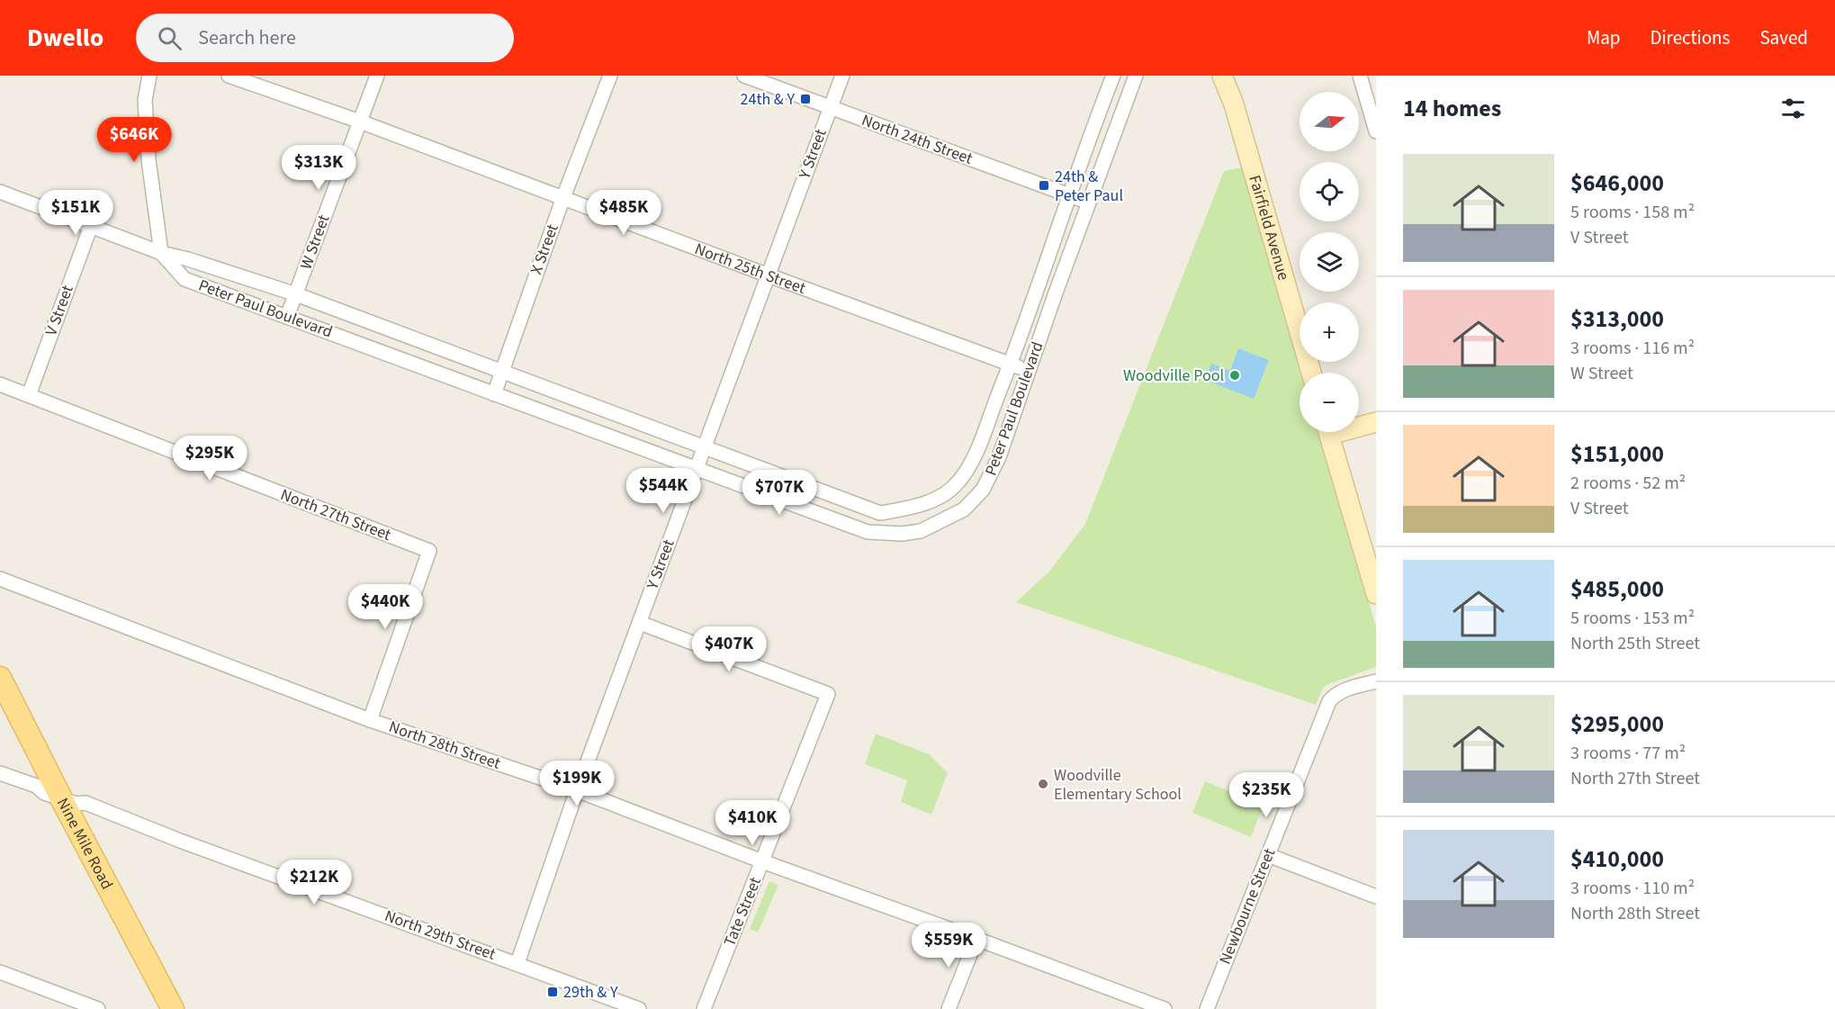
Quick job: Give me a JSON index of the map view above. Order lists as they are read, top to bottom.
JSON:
{
  "streets": {
    "main road": ["Fairfield Avenue", "Nine Mile Road"],
    "street": [
      "North 24th Street",
      "Y Street",
      "W Street",
      "X Street",
      "North 25th Street",
      "Peter Paul Boulevard",
      "V Street",
      "North 27th Street",
      "North 28th Street",
      "Newbourne Street",
      "Tate Street",
      "North 29th Street"
    ]
  },
  "crossings": [
    ["North 24th Street", "Y Street"],
    ["North 24th Street", "Peter Paul Boulevard"],
    ["Y Street", "North 25th Street"],
    ["Y Street", "Peter Paul Boulevard"],
    ["Y Street", "North 28th Street"],
    ["Y Street", "Tate Street"],
    ["Y Street", "North 29th Street"],
    ["W Street", "North 25th Street"],
    ["W Street", "Peter Paul Boulevard"],
    ["X Street", "North 25th Street"],
    ["X Street", "Peter Paul Boulevard"],
    ["North 25th Street", "Peter Paul Boulevard"],
    ["V Street", "North 27th Street"],
    ["North 27th Street", "North 28th Street"],
    ["North 28th Street", "Tate Street"],
    ["Nine Mile Road", "North 29th Street"]
  ],
  "places": {
    "transit": ["24th & Y", "24th & Peter Paul", "29th & Y"],
    "other": ["Woodville Pool", "Woodville Elementary School"]
  },
  "north": "right",
  "page": {
    "header": "Dwello",
    "search": "Search here",
    "nav": ["Map", "Directions", "Saved"],
    "heading": "14 homes",
    "map_buttons": ["+", "−"],
    "price": [
      "$646K",
      "$313K",
      "$151K",
      "$485K",
      "$295K",
      "$544K",
      "$707K",
      "$440K",
      "$407K",
      "$199K",
      "$235K",
      "$410K",
      "$212K",
      "$559K"
    ],
    "list": [
      {
        "name": "$646,000",
        "note": "5 rooms · 158 m² · V Street"
      },
      {
        "name": "$313,000",
        "note": "3 rooms · 116 m² · W Street"
      },
      {
        "name": "$151,000",
        "note": "2 rooms · 52 m² · V Street"
      },
      {
        "name": "$485,000",
        "note": "5 rooms · 153 m² · North 25th Street"
      },
      {
        "name": "$295,000",
        "note": "3 rooms · 77 m² · North 27th Street"
      },
      {
        "name": "$410,000",
        "note": "3 rooms · 110 m² · North 28th Street"
      }
    ]
  }
}
